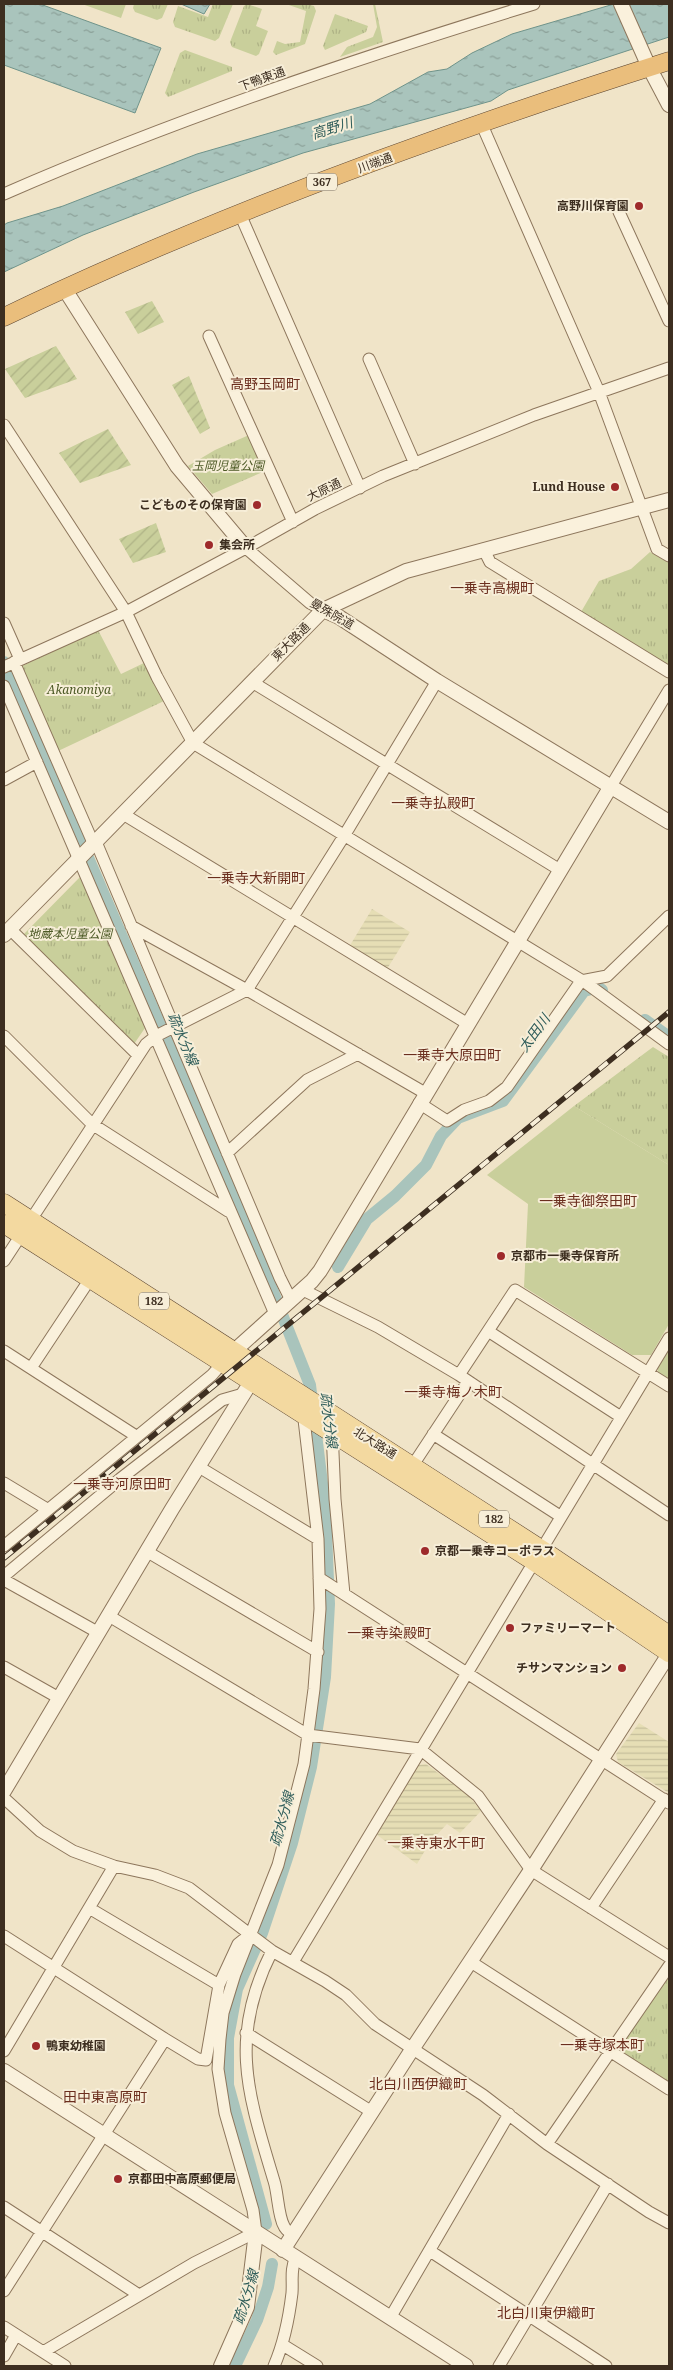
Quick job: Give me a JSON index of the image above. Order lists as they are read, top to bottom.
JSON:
{
  "streets": {
    "highway": ["川端通", "367"],
    "main road": ["182", "北大路通"],
    "street": [
      "下鴨東通",
      "大原通",
      "曼殊院道",
      "東大路通"
    ]
  },
  "crossings": [
    ["川端通", "曼殊院道"],
    ["大原通", "曼殊院道"],
    ["曼殊院道", "東大路通"]
  ],
  "districts": [
    "高野玉岡町",
    "一乗寺高槻町",
    "一乗寺払殿町",
    "一乗寺大新開町",
    "一乗寺大原田町",
    "一乗寺御祭田町",
    "一乗寺梅ノ木町",
    "一乗寺河原田町",
    "一乗寺染殿町",
    "一乗寺東水干町",
    "一乗寺塚本町",
    "北白川西伊織町",
    "田中東高原町",
    "北白川東伊織町"
  ],
  "water": ["高野川", "太田川", "疏水分線"],
  "parks": ["玉岡児童公園", "Akanomiya", "地蔵本児童公園"],
  "places": [
    "高野川保育園",
    "Lund House",
    "こどものその保育園",
    "集会所",
    "京都市一乗寺保育所",
    "京都一乗寺コーポラス",
    "ファミリーマート",
    "チサンマンション",
    "鴨東幼稚園",
    "京都田中高原郵便局"
  ]
}
